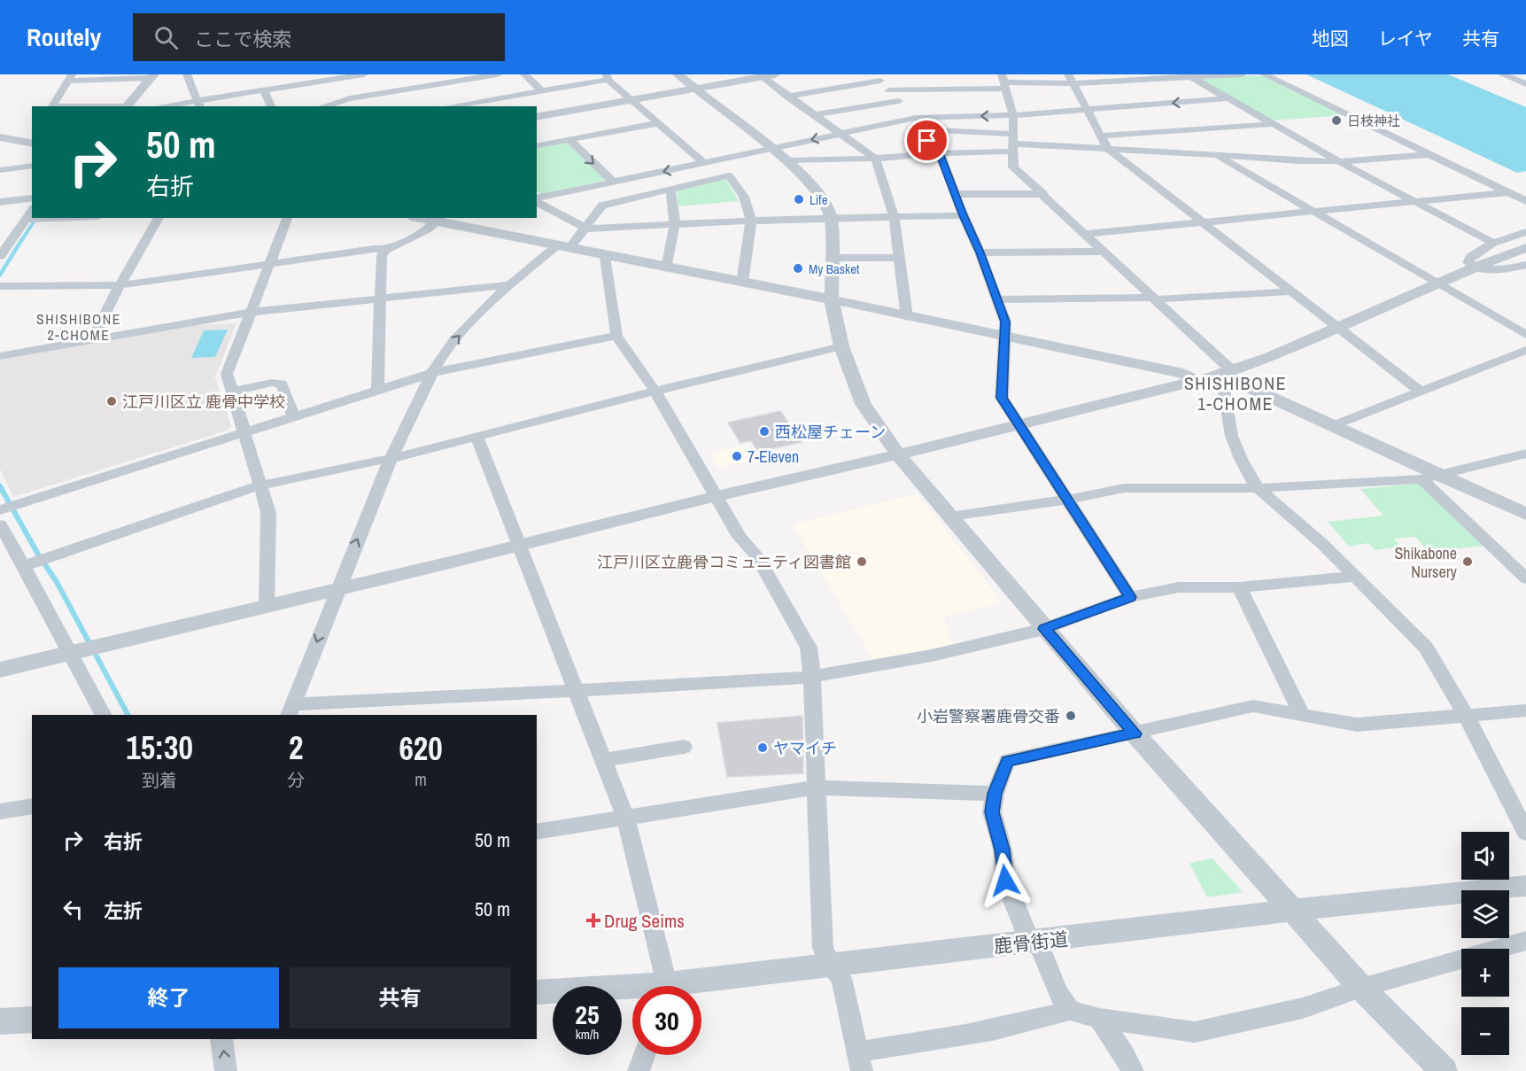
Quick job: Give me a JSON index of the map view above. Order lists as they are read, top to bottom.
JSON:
{
  "streets": {
    "street": ["鹿骨街道"]
  },
  "districts": ["SHISHIBONE 2-CHOME", "SHISHIBONE 1-CHOME"],
  "places": {
    "other": [
      "日枝神社",
      "Life",
      "My Basket",
      "江戸川区立 鹿骨中学校",
      "西松屋チェーン",
      "7-Eleven",
      "江戸川区立鹿骨コミュニティ図書館",
      "Shikabone Nursery",
      "小岩警察署鹿骨交番",
      "ヤマイチ"
    ],
    "health": ["Drug Seims"]
  },
  "page": {
    "header": "Routely",
    "search": "ここで検索",
    "nav": ["地図", "レイヤ", "共有"],
    "turn": ["50 m", "右折"],
    "eta": [
      "15:30",
      "到着",
      "2",
      "分",
      "620",
      "m"
    ],
    "list": [
      {
        "name": "右折",
        "value": "50 m"
      },
      {
        "name": "左折",
        "value": "50 m"
      }
    ],
    "map_buttons": ["+", "−"],
    "buttons": ["終了", "共有"],
    "speed": "25 km/h",
    "limit": "30"
  }
}
